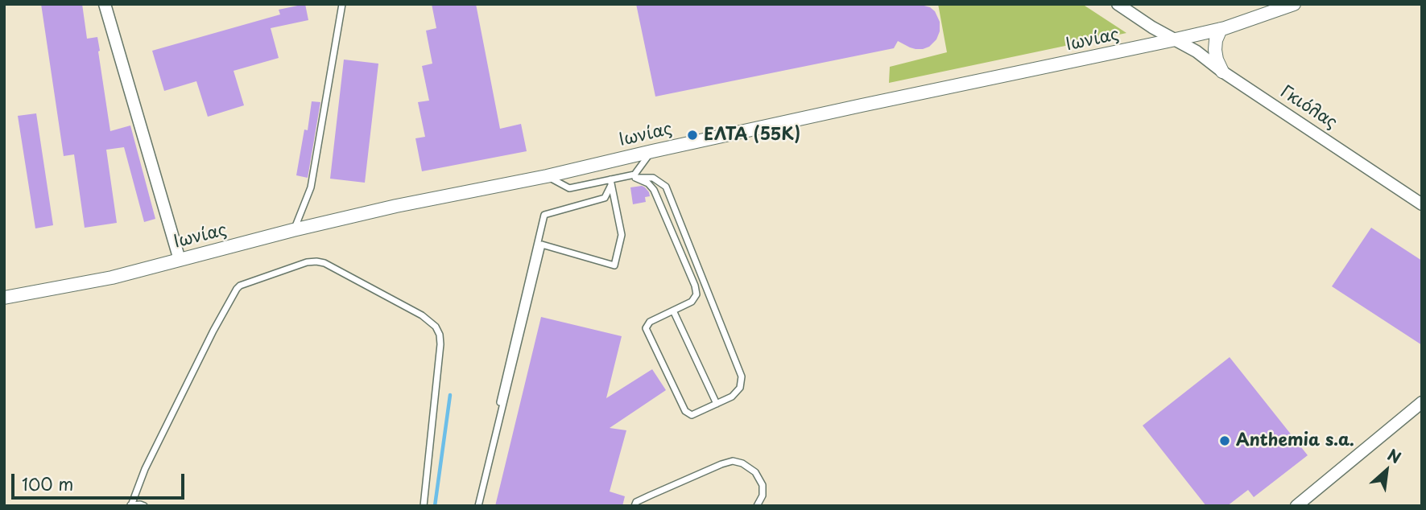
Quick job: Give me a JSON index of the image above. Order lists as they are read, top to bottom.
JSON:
{
  "streets": {
    "street": ["Ιωνίας", "Γκιόλας"]
  },
  "crossings": [
    ["Ιωνίας", "Γκιόλας"]
  ],
  "places": ["ΕΛΤΑ (55Κ)", "Anthemia s.a."],
  "scale_bar": "100 m",
  "north": "top right"
}
